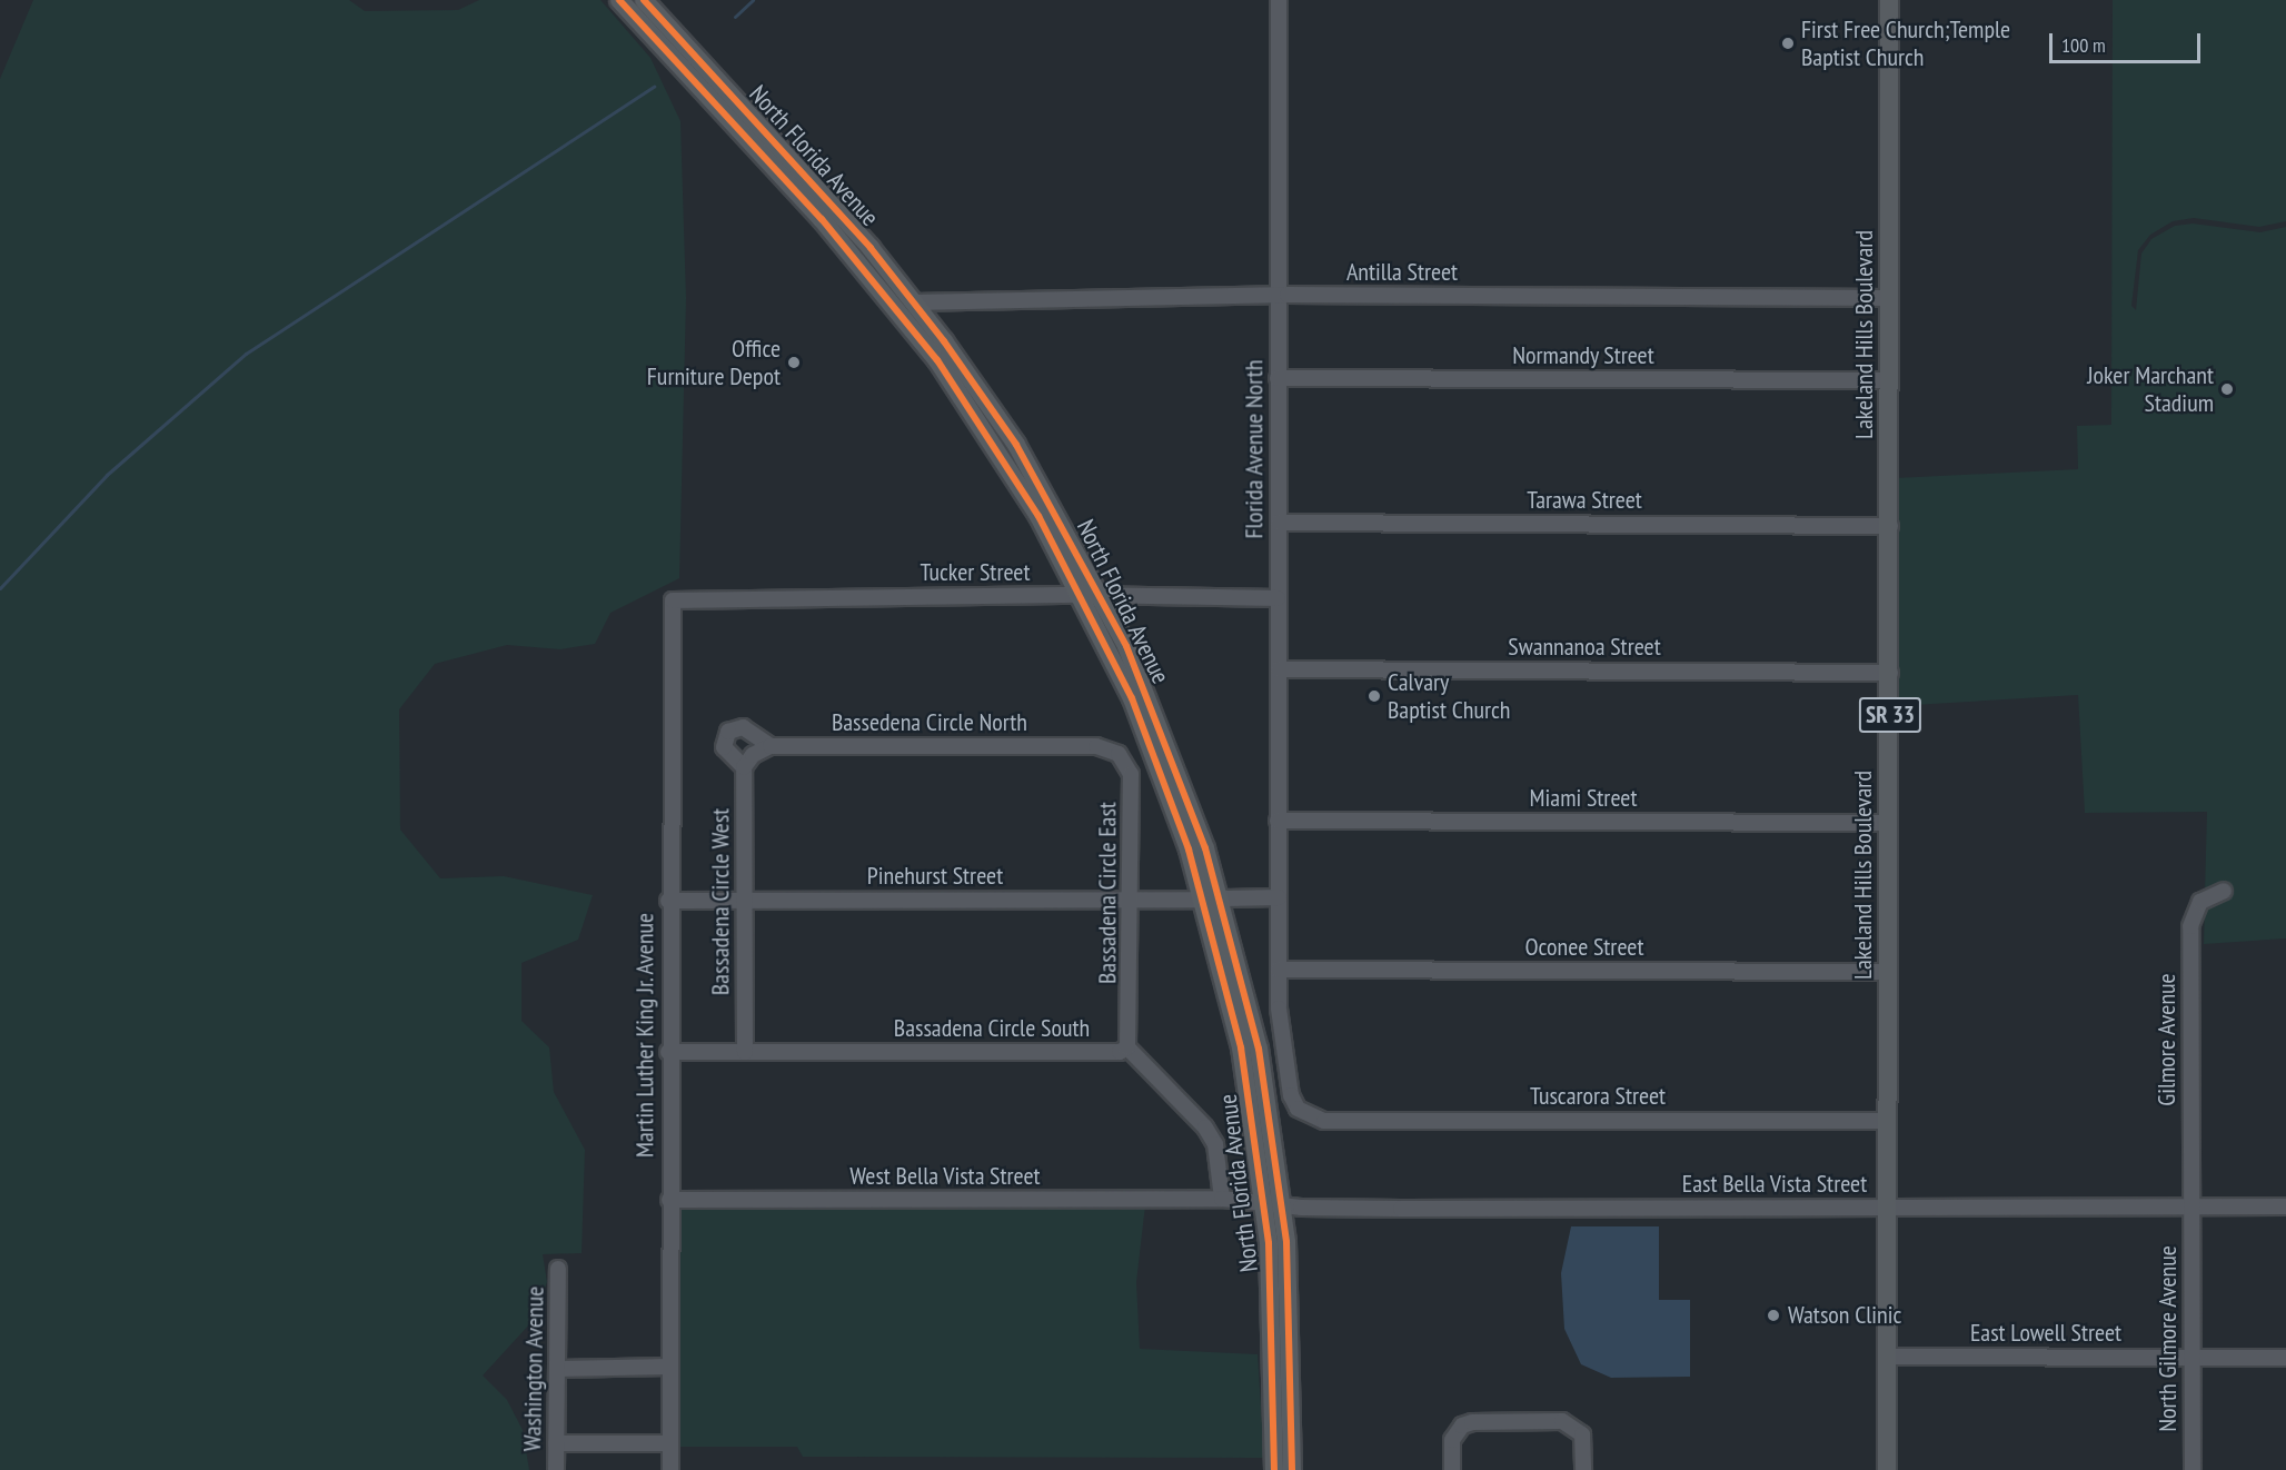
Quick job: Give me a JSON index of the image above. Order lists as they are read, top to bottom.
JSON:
{
  "streets": {
    "main road": ["North Florida Avenue", "Lakeland Hills Boulevard", "SR 33"],
    "street": [
      "Antilla Street",
      "Normandy Street",
      "Florida Avenue North",
      "Tarawa Street",
      "Tucker Street",
      "Swannanoa Street",
      "Bassedena Circle North",
      "Miami Street",
      "Pinehurst Street",
      "Bassadena Circle East",
      "Bassadena Circle West",
      "Oconee Street",
      "Bassadena Circle South",
      "Martin Luther King Jr. Avenue",
      "Gilmore Avenue",
      "Tuscarora Street",
      "West Bella Vista Street",
      "East Bella Vista Street",
      "East Lowell Street",
      "North Gilmore Avenue",
      "Washington Avenue"
    ]
  },
  "crossings": [
    ["North Florida Avenue", "Antilla Street"],
    ["North Florida Avenue", "Tucker Street"],
    ["North Florida Avenue", "Pinehurst Street"],
    ["North Florida Avenue", "West Bella Vista Street"],
    ["North Florida Avenue", "East Bella Vista Street"],
    ["Antilla Street", "Lakeland Hills Boulevard"],
    ["Antilla Street", "Florida Avenue North"],
    ["Lakeland Hills Boulevard", "Normandy Street"],
    ["Lakeland Hills Boulevard", "Tarawa Street"],
    ["Lakeland Hills Boulevard", "Swannanoa Street"],
    ["Lakeland Hills Boulevard", "Miami Street"],
    ["Lakeland Hills Boulevard", "Oconee Street"],
    ["Lakeland Hills Boulevard", "Tuscarora Street"],
    ["Lakeland Hills Boulevard", "East Bella Vista Street"],
    ["Lakeland Hills Boulevard", "East Lowell Street"],
    ["Normandy Street", "Florida Avenue North"],
    ["Florida Avenue North", "Tarawa Street"],
    ["Florida Avenue North", "Tucker Street"],
    ["Florida Avenue North", "Swannanoa Street"],
    ["Florida Avenue North", "Miami Street"],
    ["Florida Avenue North", "Pinehurst Street"],
    ["Tucker Street", "Martin Luther King Jr. Avenue"],
    ["Bassedena Circle North", "Bassadena Circle East"],
    ["Bassedena Circle North", "Bassadena Circle West"],
    ["Pinehurst Street", "Bassadena Circle East"],
    ["Pinehurst Street", "Bassadena Circle West"],
    ["Pinehurst Street", "Martin Luther King Jr. Avenue"],
    ["Bassadena Circle East", "Bassadena Circle South"],
    ["Bassadena Circle West", "Bassadena Circle South"],
    ["Oconee Street", "Tuscarora Street"],
    ["Bassadena Circle South", "Martin Luther King Jr. Avenue"],
    ["Martin Luther King Jr. Avenue", "West Bella Vista Street"],
    ["Gilmore Avenue", "East Bella Vista Street"],
    ["Gilmore Avenue", "North Gilmore Avenue"],
    ["West Bella Vista Street", "East Bella Vista Street"],
    ["East Bella Vista Street", "North Gilmore Avenue"],
    ["East Lowell Street", "North Gilmore Avenue"]
  ],
  "places": [
    "First Free Church;Temple Baptist Church",
    "Office Furniture Depot",
    "Joker Marchant Stadium",
    "Calvary Baptist Church",
    "Watson Clinic"
  ],
  "scale_bar": "100 m"
}
